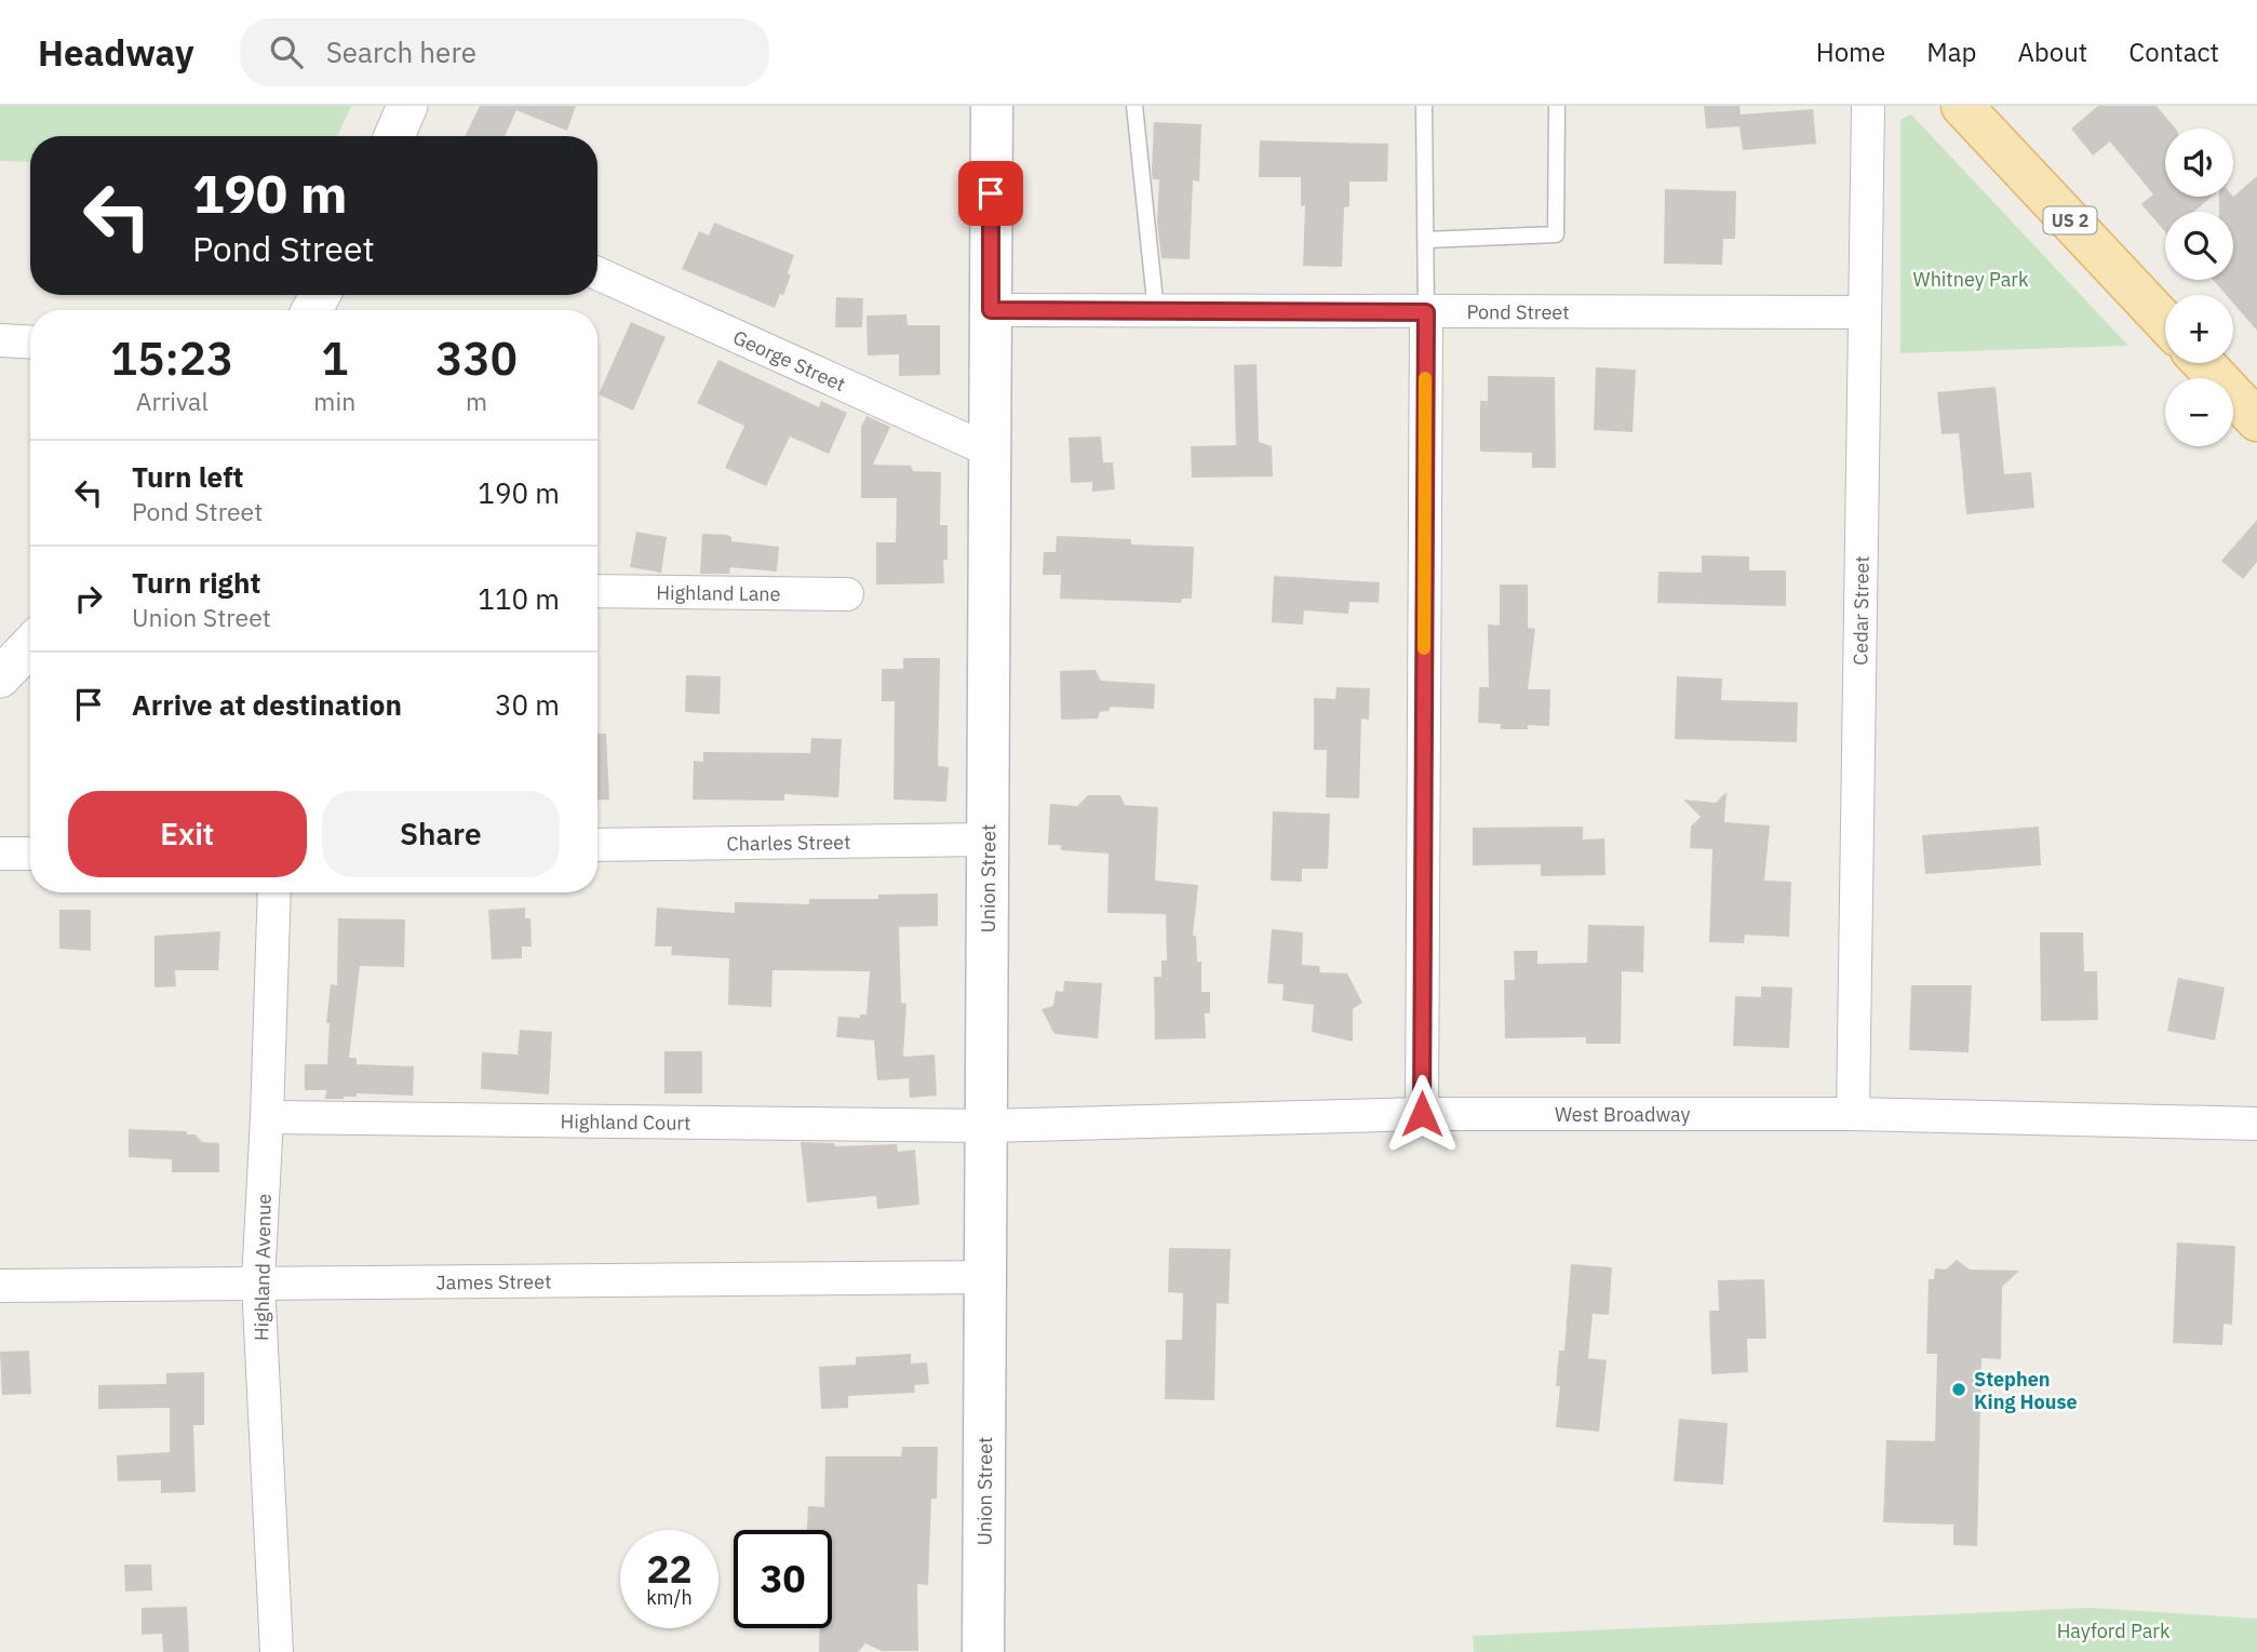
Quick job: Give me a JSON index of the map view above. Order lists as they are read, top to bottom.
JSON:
{
  "streets": {
    "main road": ["US 2", "Union Street"],
    "street": [
      "Pond Street",
      "George Street",
      "Highland Lane",
      "Cedar Street",
      "Charles Street",
      "West Broadway",
      "Highland Court",
      "Highland Avenue",
      "James Street"
    ]
  },
  "crossings": [
    ["Pond Street", "Cedar Street"],
    ["Pond Street", "Union Street"],
    ["George Street", "Union Street"],
    ["Cedar Street", "West Broadway"],
    ["Charles Street", "Union Street"],
    ["Union Street", "West Broadway"],
    ["Union Street", "Highland Court"],
    ["Union Street", "James Street"],
    ["West Broadway", "Highland Court"],
    ["Highland Court", "Highland Avenue"],
    ["Highland Avenue", "James Street"]
  ],
  "parks": ["Whitney Park", "Hayford Park"],
  "places": ["Stephen King House"],
  "page": {
    "header": "Headway",
    "search": "Search here",
    "nav": [
      "Home",
      "Map",
      "About",
      "Contact"
    ],
    "map_buttons": ["+", "−"],
    "turn": ["190 m", "Pond Street"],
    "eta": [
      "15:23",
      "Arrival",
      "1",
      "min",
      "330",
      "m"
    ],
    "list": [
      {
        "name": "Turn left",
        "note": "Pond Street",
        "value": "190 m"
      },
      {
        "name": "Turn right",
        "note": "Union Street",
        "value": "110 m"
      },
      {
        "name": "Arrive at destination",
        "value": "30 m"
      }
    ],
    "buttons": ["Exit", "Share"],
    "speed": "22 km/h",
    "limit": "30"
  }
}
